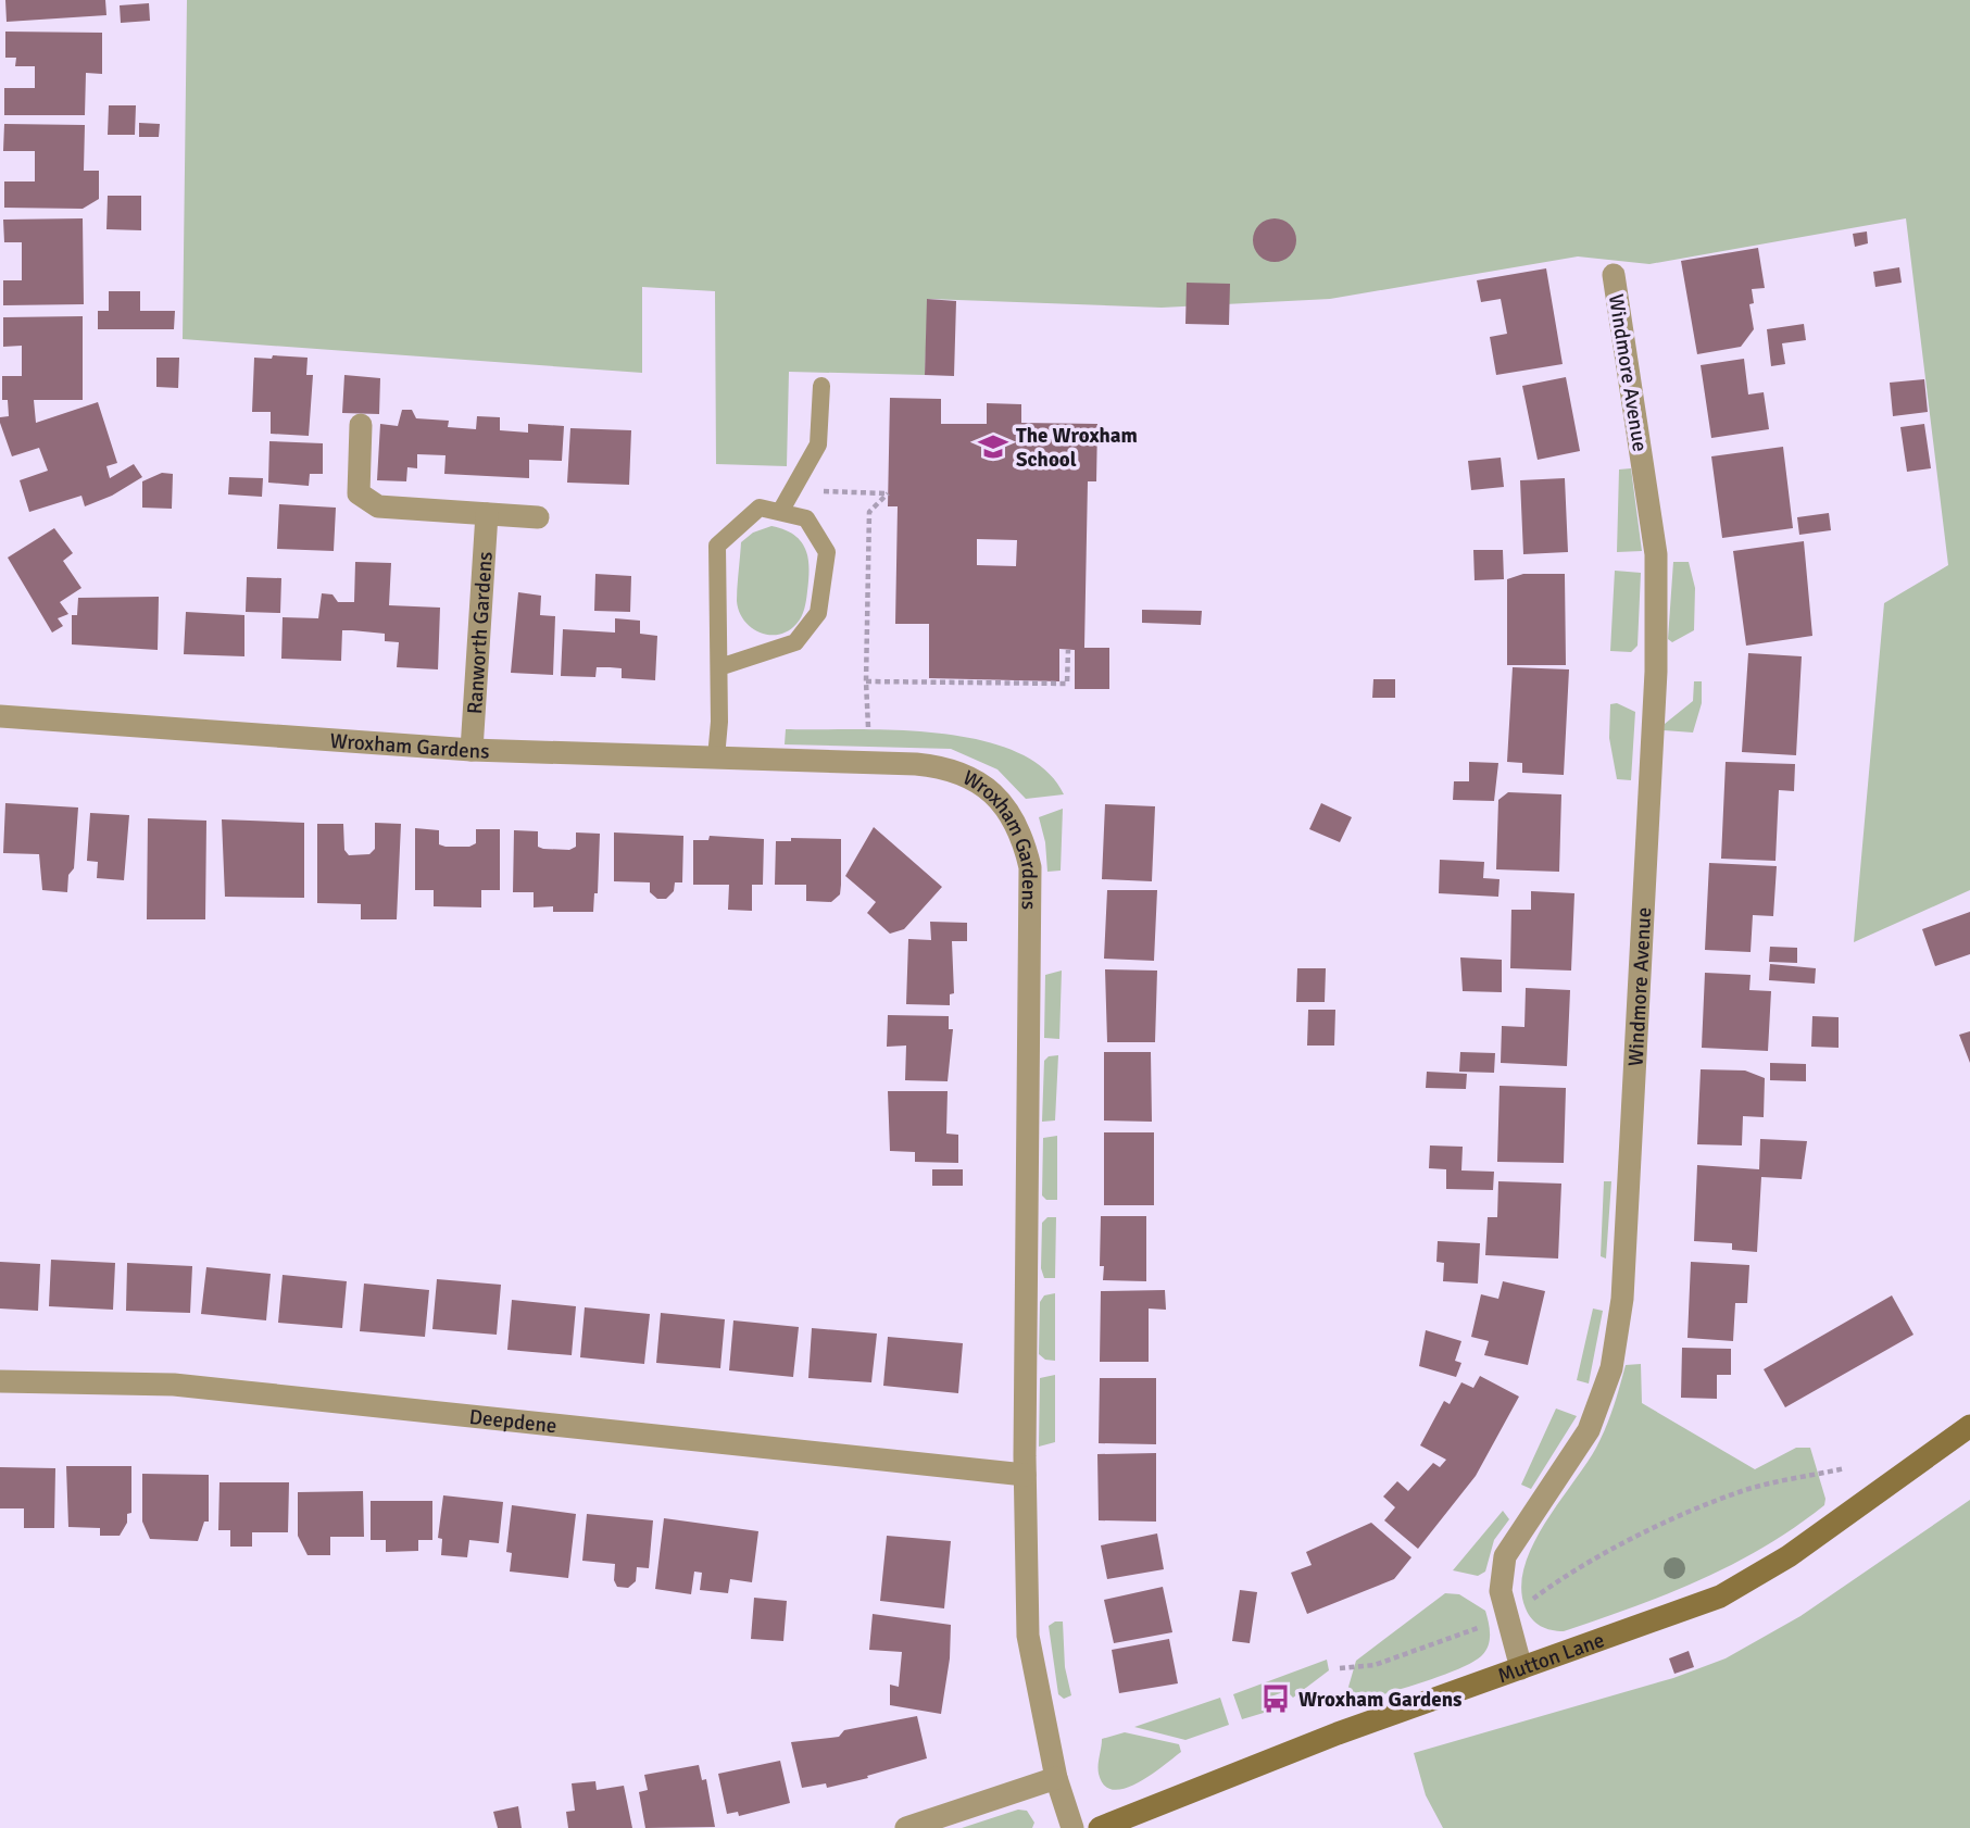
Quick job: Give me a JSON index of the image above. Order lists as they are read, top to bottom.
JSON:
{
  "streets": {
    "main road": ["Mutton Lane"],
    "street": [
      "Windmore Avenue",
      "Ranworth Gardens",
      "Wroxham Gardens",
      "Deepdene"
    ]
  },
  "crossings": [
    ["Windmore Avenue", "Mutton Lane"],
    ["Ranworth Gardens", "Wroxham Gardens"],
    ["Wroxham Gardens", "Deepdene"]
  ],
  "places": {
    "school or university": ["The Wroxham School"],
    "bus stop": ["Wroxham Gardens"]
  }
}
